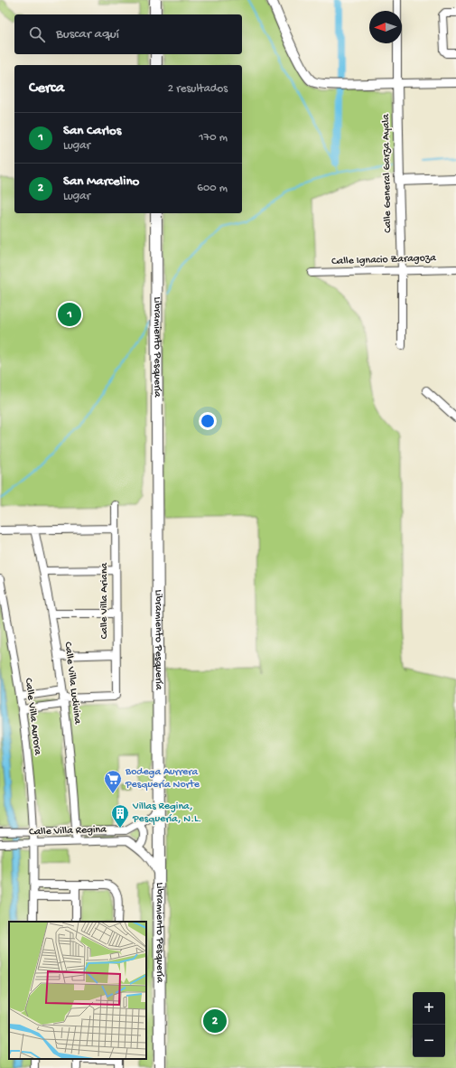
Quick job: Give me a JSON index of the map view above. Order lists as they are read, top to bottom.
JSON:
{
  "streets": {
    "main road": ["Libramiento Pesquería"],
    "street": [
      "Calle General Garza Ayala",
      "Calle Ignacio Zaragoza",
      "Calle Villa Ariana",
      "Calle Villa Ludivina",
      "Calle Villa Aurora",
      "Calle Villa Regina"
    ]
  },
  "crossings": [
    ["Calle General Garza Ayala", "Calle Ignacio Zaragoza"],
    ["Libramiento Pesquería", "Calle Villa Regina"],
    ["Calle Villa Ariana", "Calle Villa Ludivina"],
    ["Calle Villa Ludivina", "Calle Villa Regina"],
    ["Calle Villa Aurora", "Calle Villa Regina"]
  ],
  "places": {
    "supermarket": ["Bodega Aurrera Pesquería Norte"],
    "building": ["Villas Regina, Pesquería, N.L."]
  },
  "north": "left",
  "page": {
    "search": "Buscar aquí",
    "heading": ["Cerca", "2 resultados"],
    "list": [
      {
        "mark": "1",
        "name": "San Carlos",
        "note": "Lugar",
        "value": "170 m"
      },
      {
        "mark": "2",
        "name": "San Marcelino",
        "note": "Lugar",
        "value": "600 m"
      }
    ],
    "pins": ["1", "2"],
    "map_buttons": ["+", "−"]
  }
}
